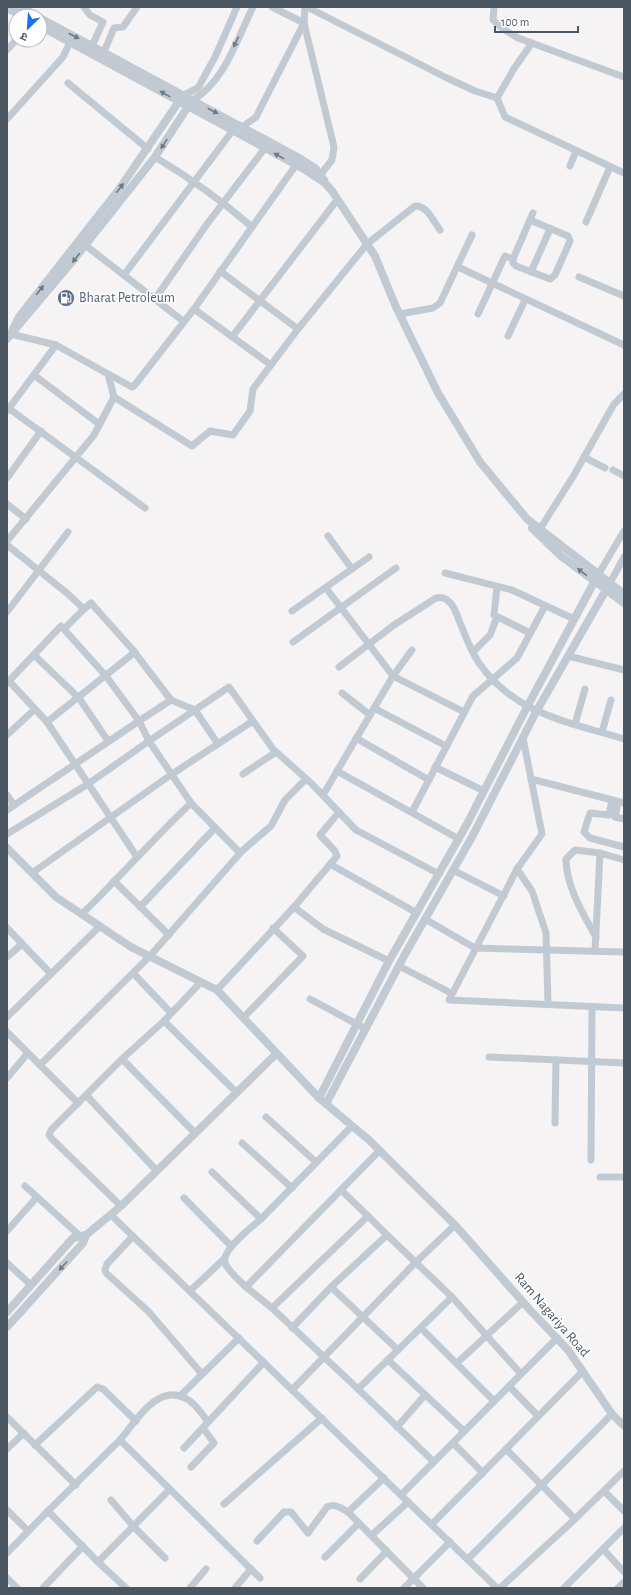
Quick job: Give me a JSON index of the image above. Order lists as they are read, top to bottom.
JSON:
{
  "streets": {
    "street": ["Ram Nagariya Road"]
  },
  "places": {
    "fuel station": ["Bharat Petroleum"]
  },
  "scale_bar": "100 m",
  "north": "bottom left"
}
